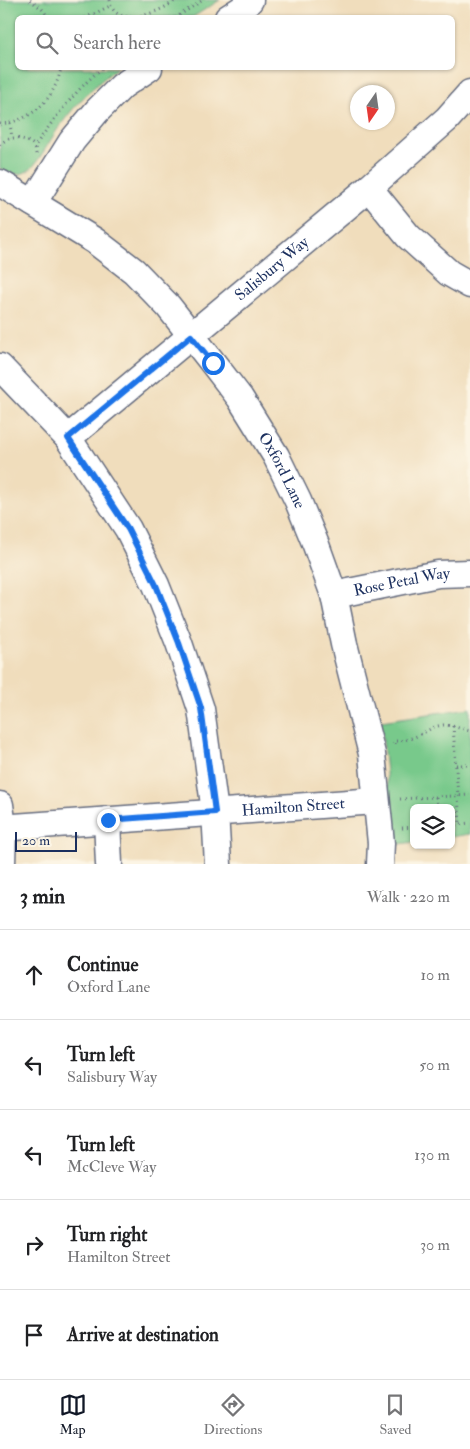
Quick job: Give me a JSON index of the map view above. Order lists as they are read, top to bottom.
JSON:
{
  "streets": {
    "street": [
      "Salisbury Way",
      "Oxford Lane",
      "Rose Petal Way",
      "Hamilton Street"
    ]
  },
  "crossings": [
    ["Salisbury Way", "Oxford Lane"],
    ["Oxford Lane", "Rose Petal Way"],
    ["Oxford Lane", "Hamilton Street"]
  ],
  "scale_bar": "20 m",
  "north": "bottom",
  "page": {
    "search": "Search here",
    "scale": "20 m",
    "heading": ["3 min", "Walk · 220 m"],
    "list": [
      ["Continue", "Oxford Lane", "10 m"],
      ["Turn left", "Salisbury Way", "50 m"],
      ["Turn left", "McCleve Way", "130 m"],
      ["Turn right", "Hamilton Street", "30 m"],
      "Arrive at destination"
    ],
    "nav": ["Map", "Directions", "Saved"]
  }
}
